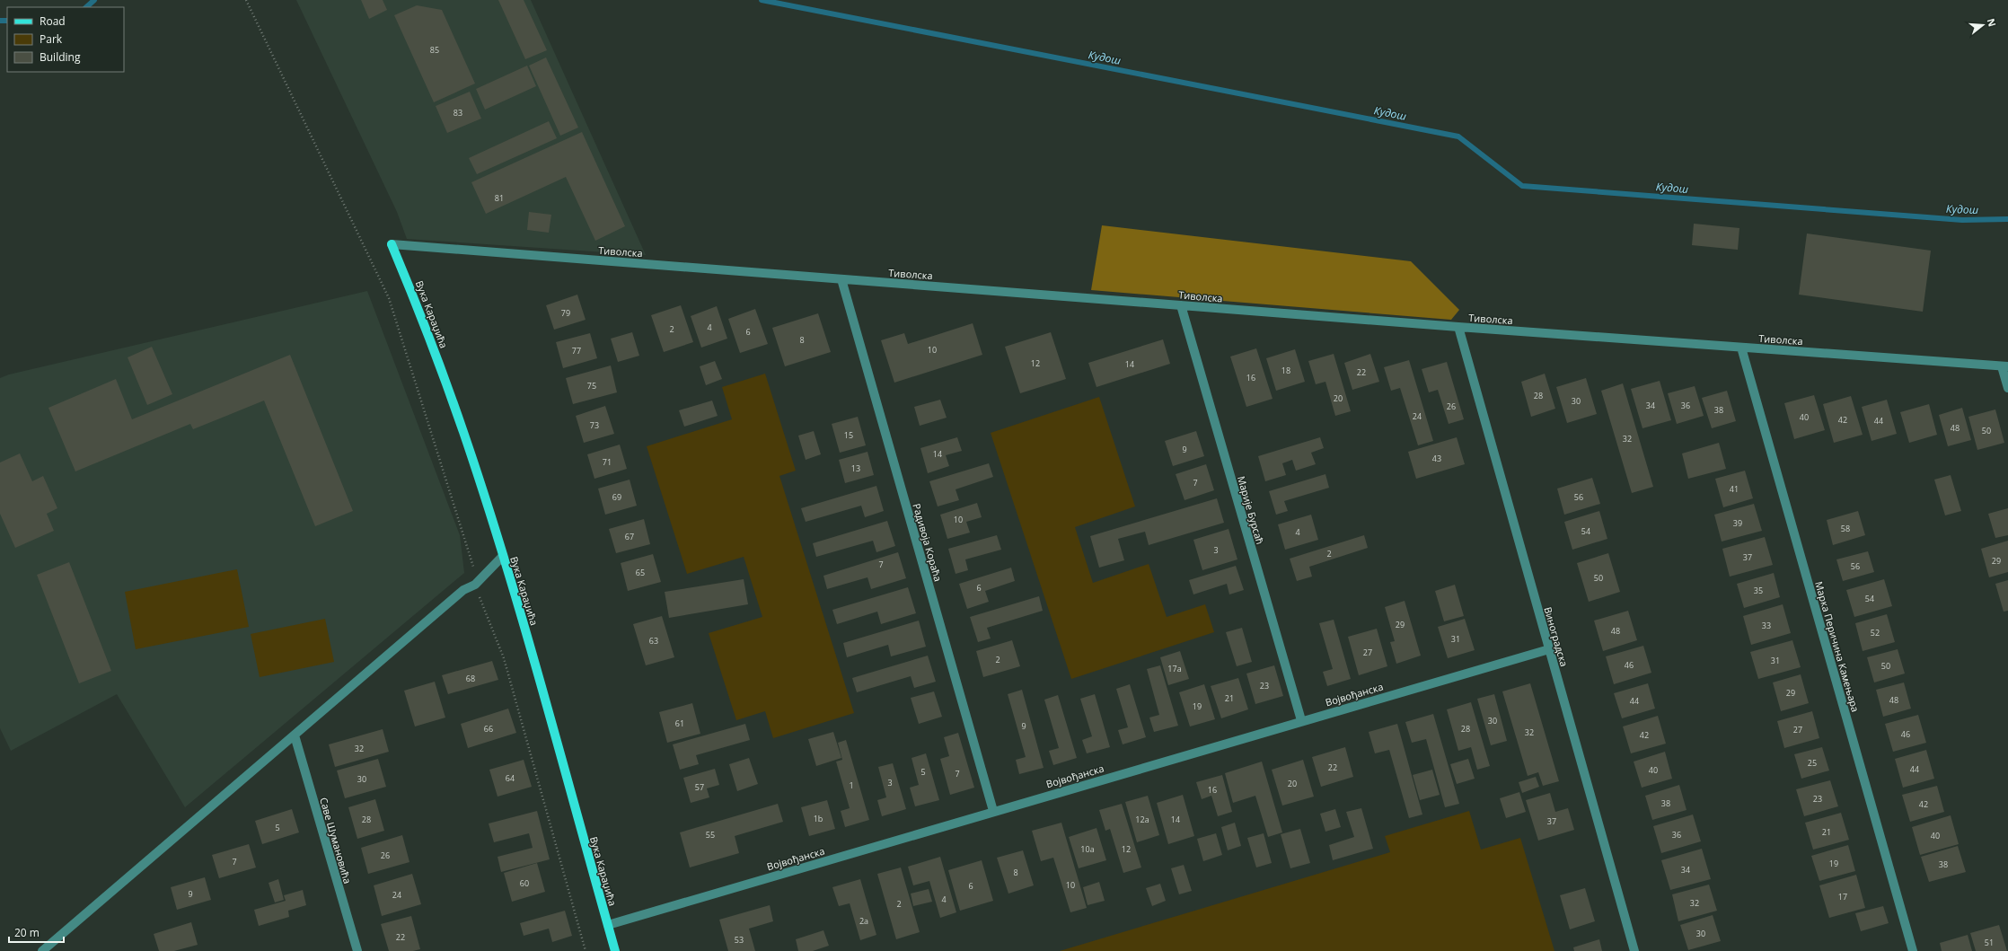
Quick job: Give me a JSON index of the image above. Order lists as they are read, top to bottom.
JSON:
{
  "streets": {
    "main road": ["Вука Караџића"],
    "street": [
      "Тиволска",
      "Марије Бурсаћ",
      "Радивоја Кораћа",
      "Виноградска",
      "Марка Перичина Камењара",
      "Војвођанска",
      "Саве Шумановића"
    ]
  },
  "crossings": [
    ["Тиволска", "Вука Караџића"],
    ["Тиволска", "Марије Бурсаћ"],
    ["Тиволска", "Радивоја Кораћа"],
    ["Тиволска", "Виноградска"],
    ["Тиволска", "Марка Перичина Камењара"],
    ["Вука Караџића", "Војвођанска"],
    ["Марије Бурсаћ", "Војвођанска"],
    ["Радивоја Кораћа", "Војвођанска"],
    ["Виноградска", "Војвођанска"]
  ],
  "water": ["Кудош"],
  "house_numbers": [
    "85",
    "83",
    "81",
    "79",
    "4",
    "2",
    "6",
    "8",
    "10",
    "77",
    "12",
    "14",
    "18",
    "22",
    "16",
    "75",
    "28",
    "20",
    "30",
    "34",
    "36",
    "26",
    "38",
    "24",
    "40",
    "42",
    "44",
    "73",
    "48",
    "50",
    "15",
    "32",
    "9",
    "14",
    "43",
    "71",
    "13",
    "7",
    "41",
    "69",
    "56",
    "10",
    "39",
    "58",
    "54",
    "4",
    "67",
    "3",
    "2",
    "37",
    "29",
    "7",
    "56",
    "65",
    "50",
    "6",
    "35",
    "54",
    "29",
    "33",
    "48",
    "52",
    "31",
    "63",
    "27",
    "2",
    "31",
    "46",
    "50",
    "17a",
    "68",
    "23",
    "29",
    "21",
    "48",
    "44",
    "19",
    "30",
    "61",
    "9",
    "66",
    "28",
    "27",
    "32",
    "46",
    "42",
    "32",
    "25",
    "22",
    "44",
    "40",
    "5",
    "7",
    "64",
    "30",
    "3",
    "20",
    "1",
    "57",
    "16",
    "23",
    "38",
    "42",
    "1b",
    "28",
    "12a",
    "14",
    "37",
    "5",
    "21",
    "55",
    "36",
    "40",
    "10a",
    "12",
    "26",
    "7",
    "19",
    "38",
    "34",
    "8",
    "60",
    "10",
    "6",
    "9",
    "24",
    "17",
    "4",
    "32",
    "2",
    "2a",
    "30",
    "22",
    "53",
    "51"
  ],
  "legend": ["Road", "Park", "Building"],
  "scale_bar": "20 m",
  "north": "right"
}
